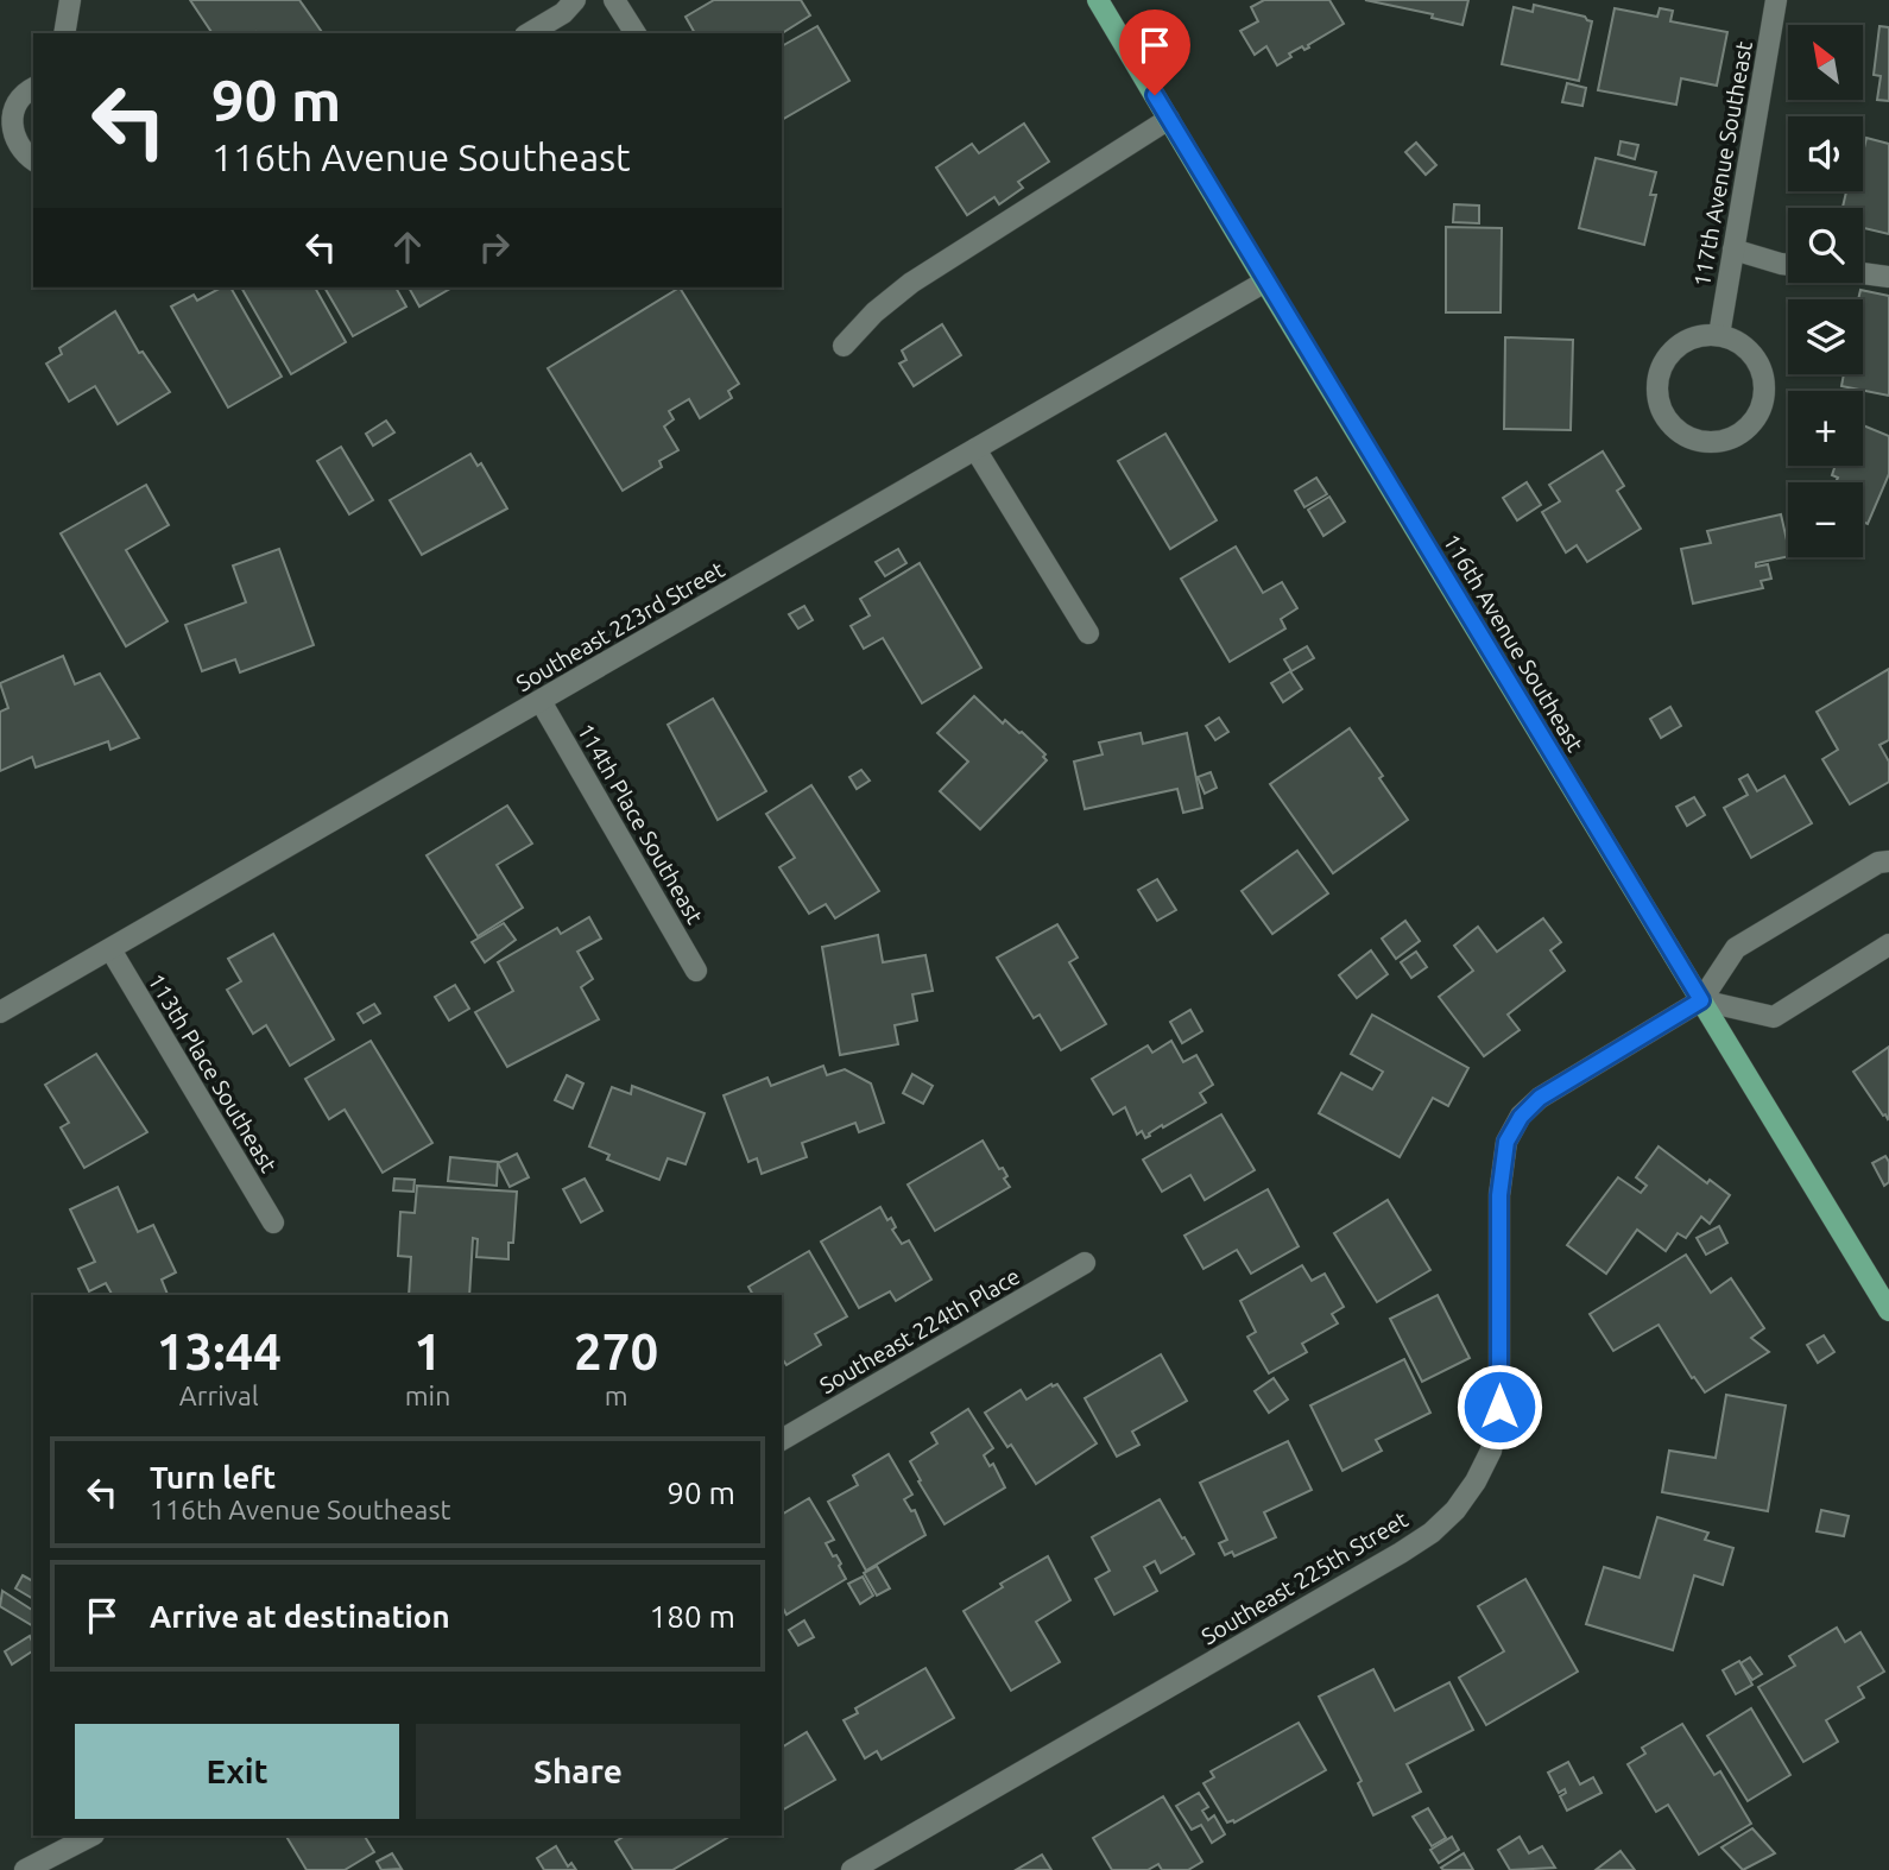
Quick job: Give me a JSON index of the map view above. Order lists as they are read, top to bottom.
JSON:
{
  "streets": {
    "main road": ["116th Avenue Southeast"],
    "street": [
      "117th Avenue Southeast",
      "Southeast 223rd Street",
      "114th Place Southeast",
      "113th Place Southeast",
      "Southeast 224th Place",
      "Southeast 225th Street"
    ]
  },
  "crossings": [
    ["Southeast 223rd Street", "116th Avenue Southeast"],
    ["Southeast 223rd Street", "114th Place Southeast"],
    ["Southeast 223rd Street", "113th Place Southeast"],
    ["116th Avenue Southeast", "Southeast 225th Street"]
  ],
  "north": "top left",
  "page": {
    "map_buttons": ["+", "−"],
    "turn": ["90 m", "116th Avenue Southeast"],
    "eta": [
      "13:44",
      "Arrival",
      "1",
      "min",
      "270",
      "m"
    ],
    "list": [
      {
        "name": "Turn left",
        "note": "116th Avenue Southeast",
        "value": "90 m"
      },
      {
        "name": "Arrive at destination",
        "value": "180 m"
      }
    ],
    "buttons": ["Exit", "Share"]
  }
}
